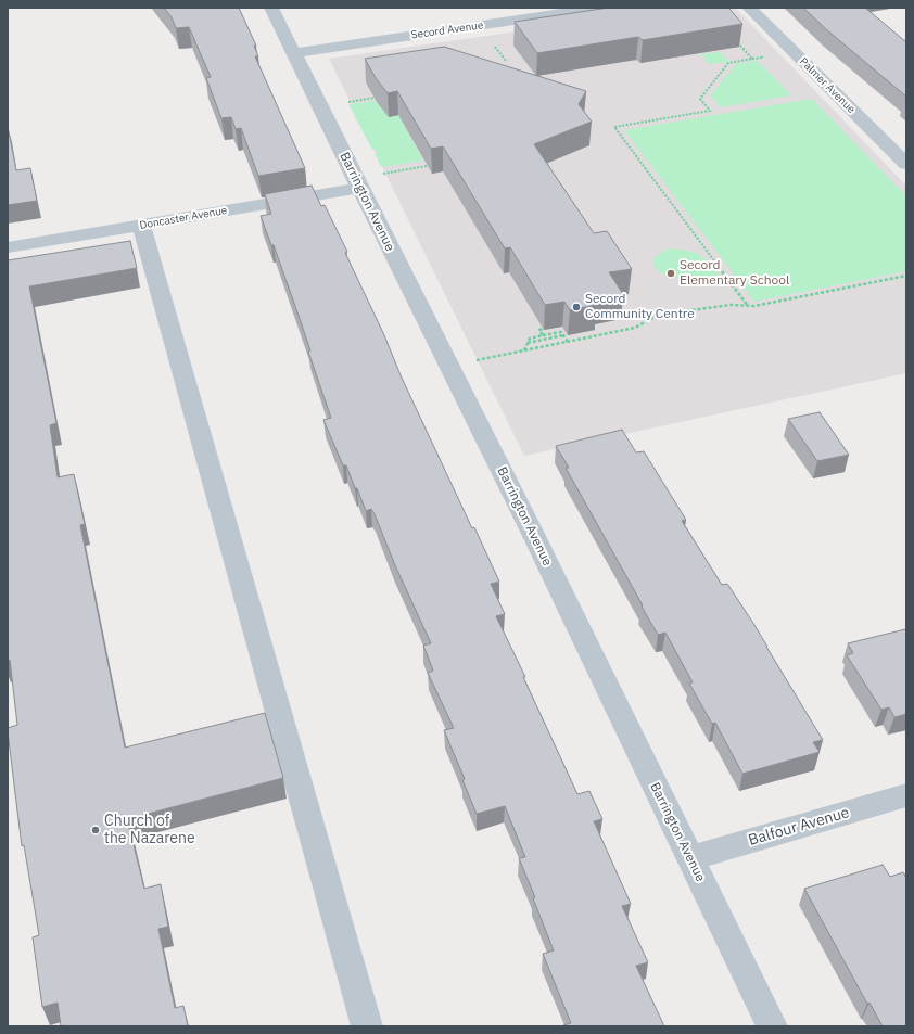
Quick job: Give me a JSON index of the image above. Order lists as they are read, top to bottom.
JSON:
{
  "streets": {
    "street": [
      "Secord Avenue",
      "Palmer Avenue",
      "Barrington Avenue",
      "Doncaster Avenue",
      "Balfour Avenue"
    ]
  },
  "crossings": [
    ["Secord Avenue", "Barrington Avenue"],
    ["Barrington Avenue", "Doncaster Avenue"],
    ["Barrington Avenue", "Balfour Avenue"]
  ],
  "places": ["Secord Elementary School", "Secord Community Centre", "Church of the Nazarene"]
}
